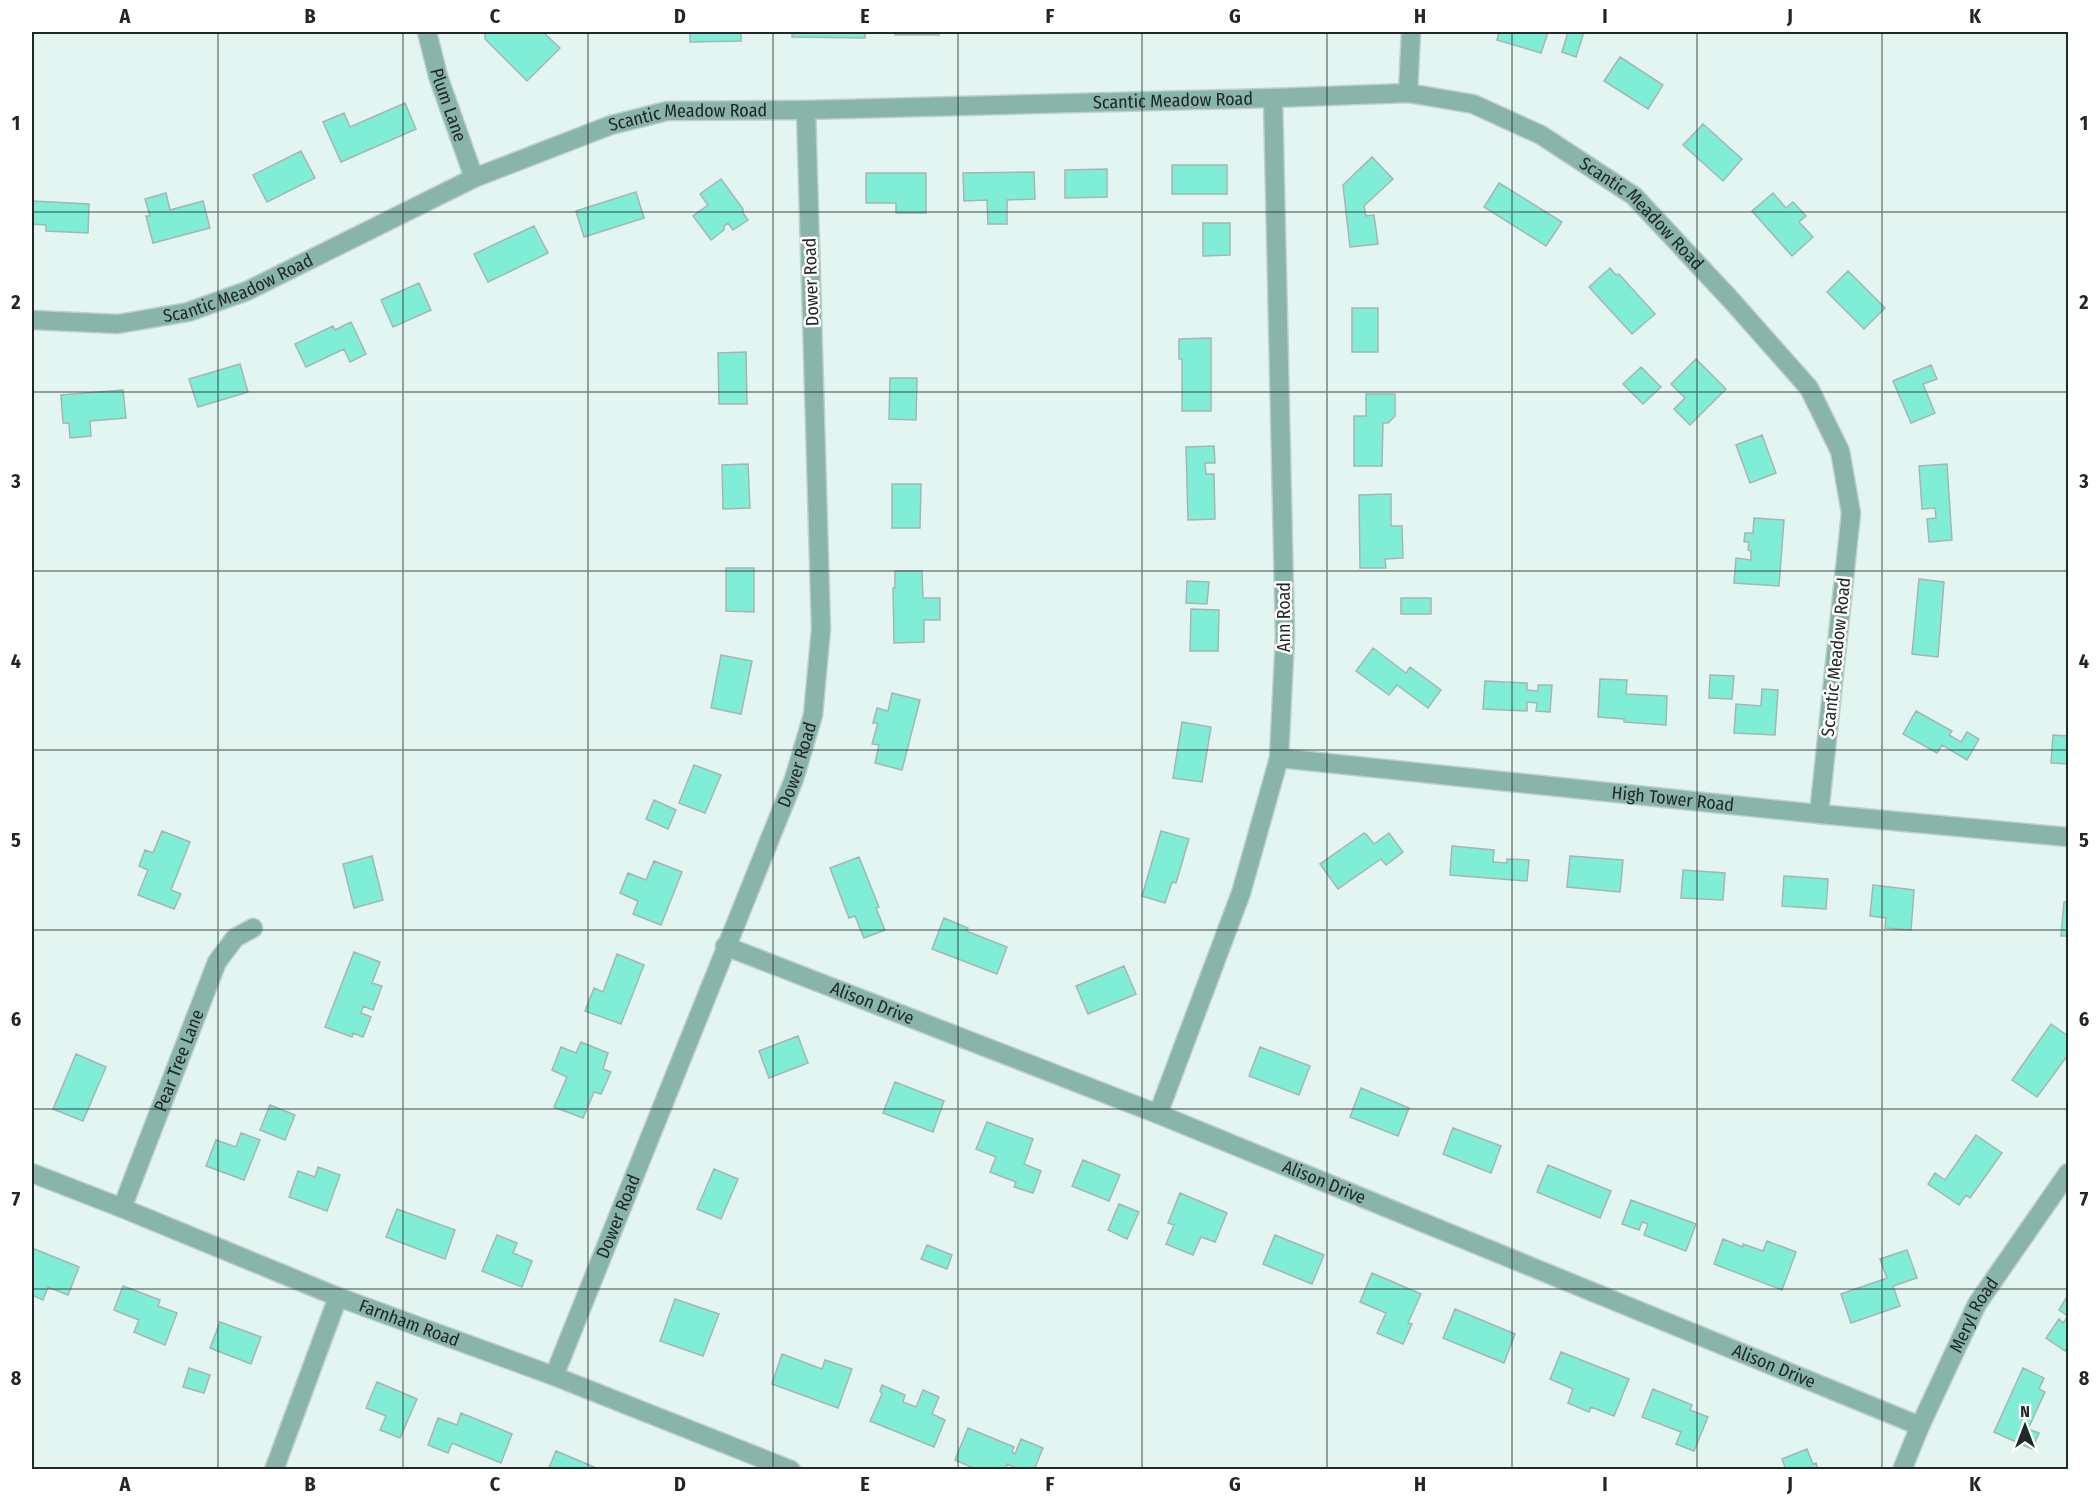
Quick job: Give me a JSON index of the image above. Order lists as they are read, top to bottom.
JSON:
{
  "streets": {
    "street": [
      "Scantic Meadow Road",
      "Plum Lane",
      "Dower Road",
      "Ann Road",
      "High Tower Road",
      "Alison Drive",
      "Pear Tree Lane",
      "Meryl Road",
      "Farnham Road"
    ]
  },
  "crossings": [
    ["Scantic Meadow Road", "Plum Lane"],
    ["Scantic Meadow Road", "Dower Road"],
    ["Scantic Meadow Road", "Ann Road"],
    ["Scantic Meadow Road", "High Tower Road"],
    ["Dower Road", "Alison Drive"],
    ["Dower Road", "Farnham Road"],
    ["Ann Road", "High Tower Road"],
    ["Ann Road", "Alison Drive"],
    ["Alison Drive", "Meryl Road"],
    ["Pear Tree Lane", "Farnham Road"]
  ],
  "north": "top",
  "grid": {
    "columns": [
      "A",
      "B",
      "C",
      "D",
      "E",
      "F",
      "G",
      "H",
      "I",
      "J",
      "K"
    ],
    "rows": [
      "1",
      "2",
      "3",
      "4",
      "5",
      "6",
      "7",
      "8"
    ]
  }
}
